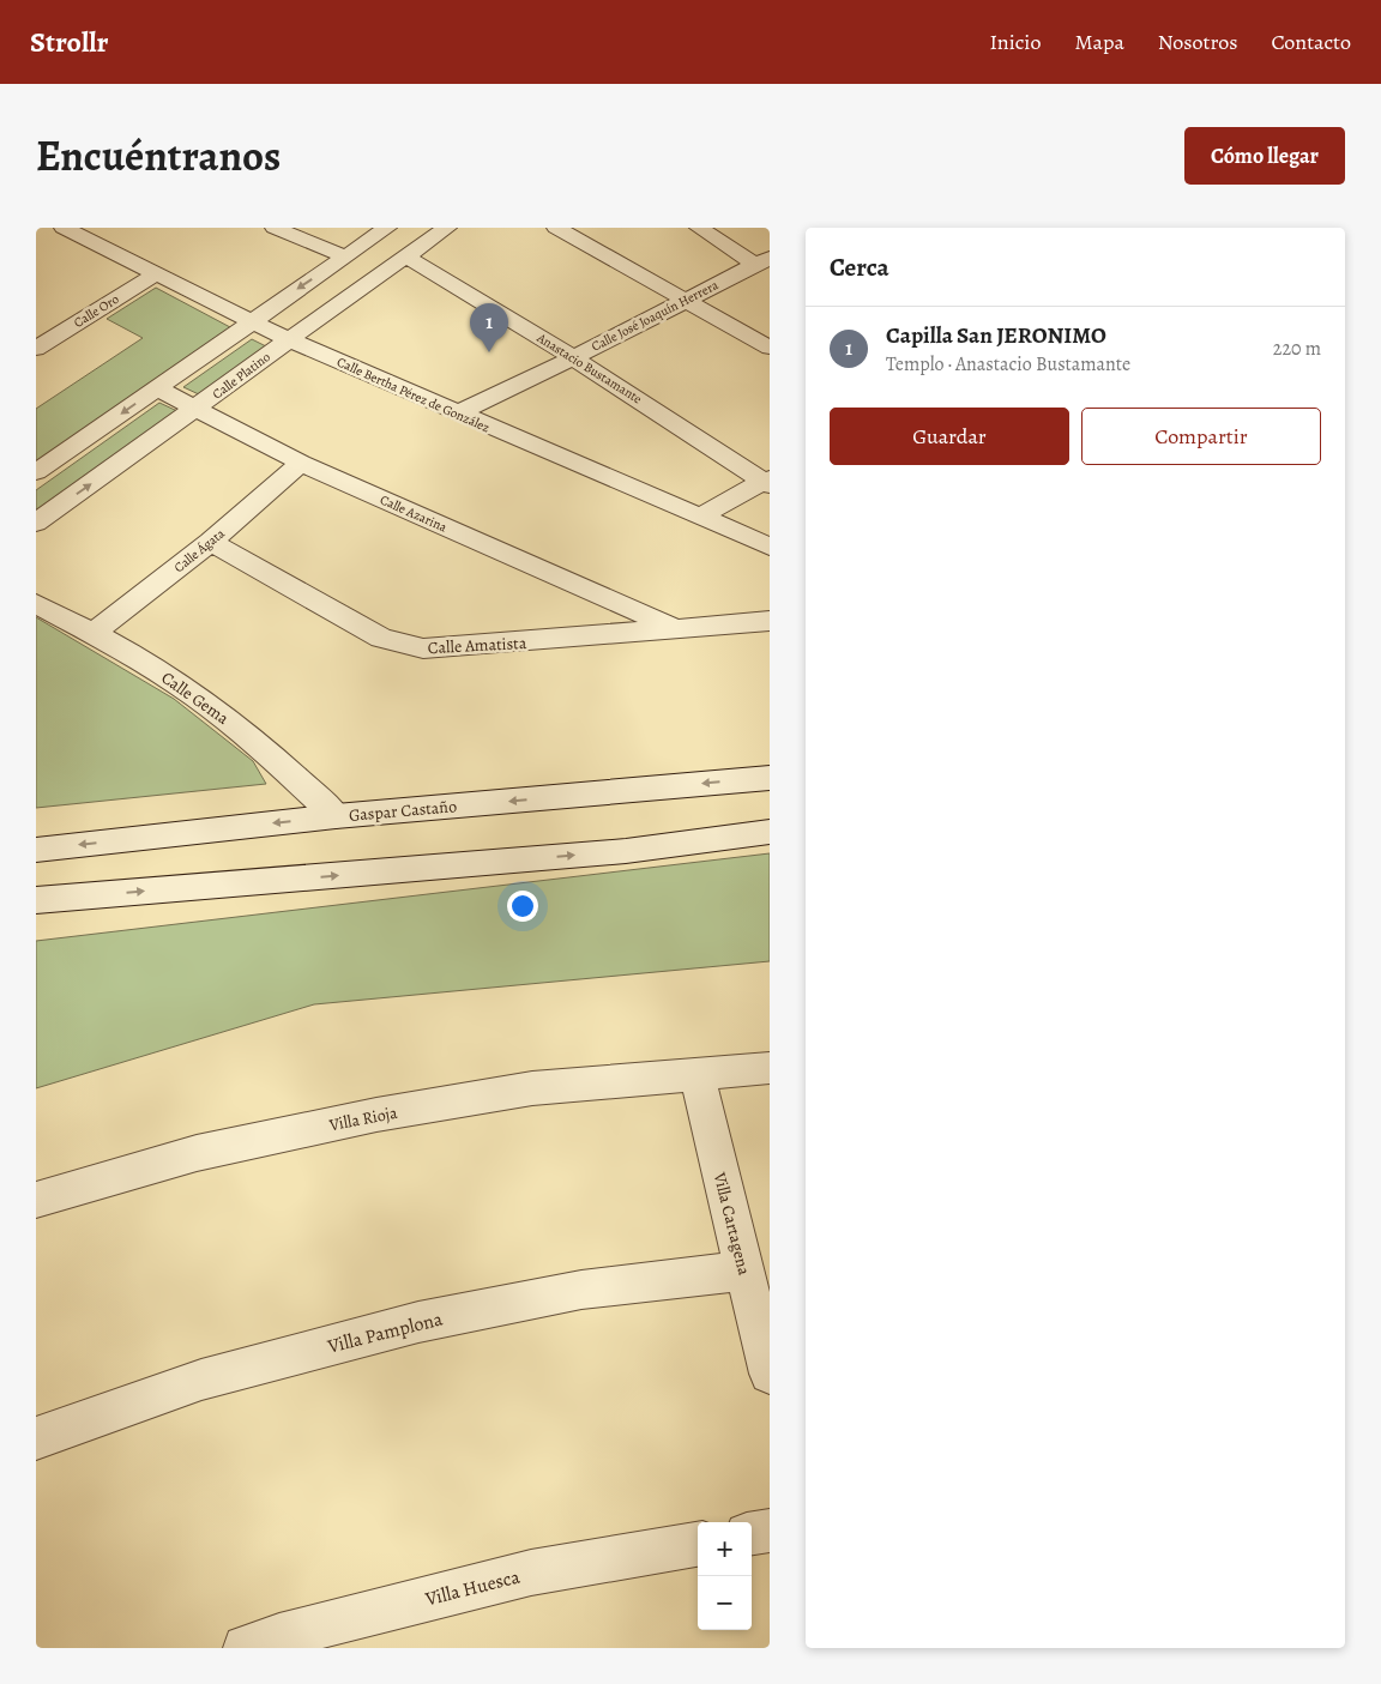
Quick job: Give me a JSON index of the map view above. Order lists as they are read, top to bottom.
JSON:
{
  "streets": {
    "street": [
      "Calle Oro",
      "Calle José Joaquín Herrera",
      "Anastacio Bustamante",
      "Calle Platino",
      "Calle Bertha Pérez de González",
      "Calle Azarina",
      "Calle Ágata",
      "Calle Amatista",
      "Calle Gema",
      "Gaspar Castaño",
      "Villa Rioja",
      "Villa Cartagena",
      "Villa Pamplona",
      "Villa Huesca"
    ]
  },
  "crossings": [
    ["Calle Oro", "Calle Bertha Pérez de González"],
    ["Calle José Joaquín Herrera", "Anastacio Bustamante"],
    ["Calle José Joaquín Herrera", "Calle Bertha Pérez de González"],
    ["Anastacio Bustamante", "Calle Platino"],
    ["Calle Platino", "Calle Bertha Pérez de González"],
    ["Calle Platino", "Calle Azarina"],
    ["Calle Azarina", "Calle Ágata"],
    ["Calle Azarina", "Calle Amatista"],
    ["Calle Ágata", "Calle Amatista"],
    ["Calle Ágata", "Calle Gema"],
    ["Calle Gema", "Gaspar Castaño"],
    ["Villa Rioja", "Villa Cartagena"],
    ["Villa Cartagena", "Villa Pamplona"]
  ],
  "page": {
    "header": "Strollr",
    "nav": [
      "Inicio",
      "Mapa",
      "Nosotros",
      "Contacto"
    ],
    "title": "Encuéntranos",
    "buttons": [
      "Cómo llegar",
      ["Guardar", "Compartir"]
    ],
    "heading": "Cerca",
    "pins": "1",
    "list": [
      {
        "mark": "1",
        "name": "Capilla San JERONIMO",
        "note": "Templo · Anastacio Bustamante",
        "value": "220 m"
      }
    ],
    "map_buttons": ["+", "−"]
  }
}
